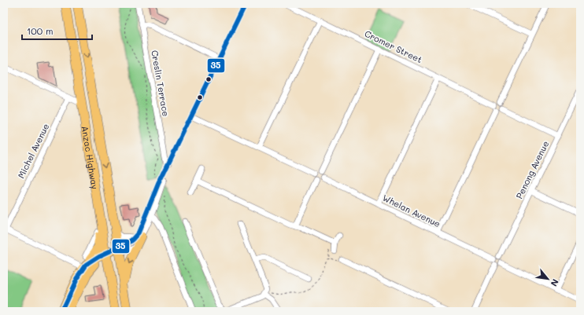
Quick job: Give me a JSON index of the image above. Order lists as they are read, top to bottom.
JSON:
{
  "streets": {
    "highway": ["Anzac Highway"],
    "street": [
      "Cromer Street",
      "Creslin Terrace",
      "Michel Avenue",
      "Penong Avenue",
      "Whelan Avenue"
    ]
  },
  "crossings": [
    ["Penong Avenue", "Whelan Avenue"]
  ],
  "lines": ["transit line 35"],
  "scale_bar": "100 m",
  "north": "bottom right"
}
